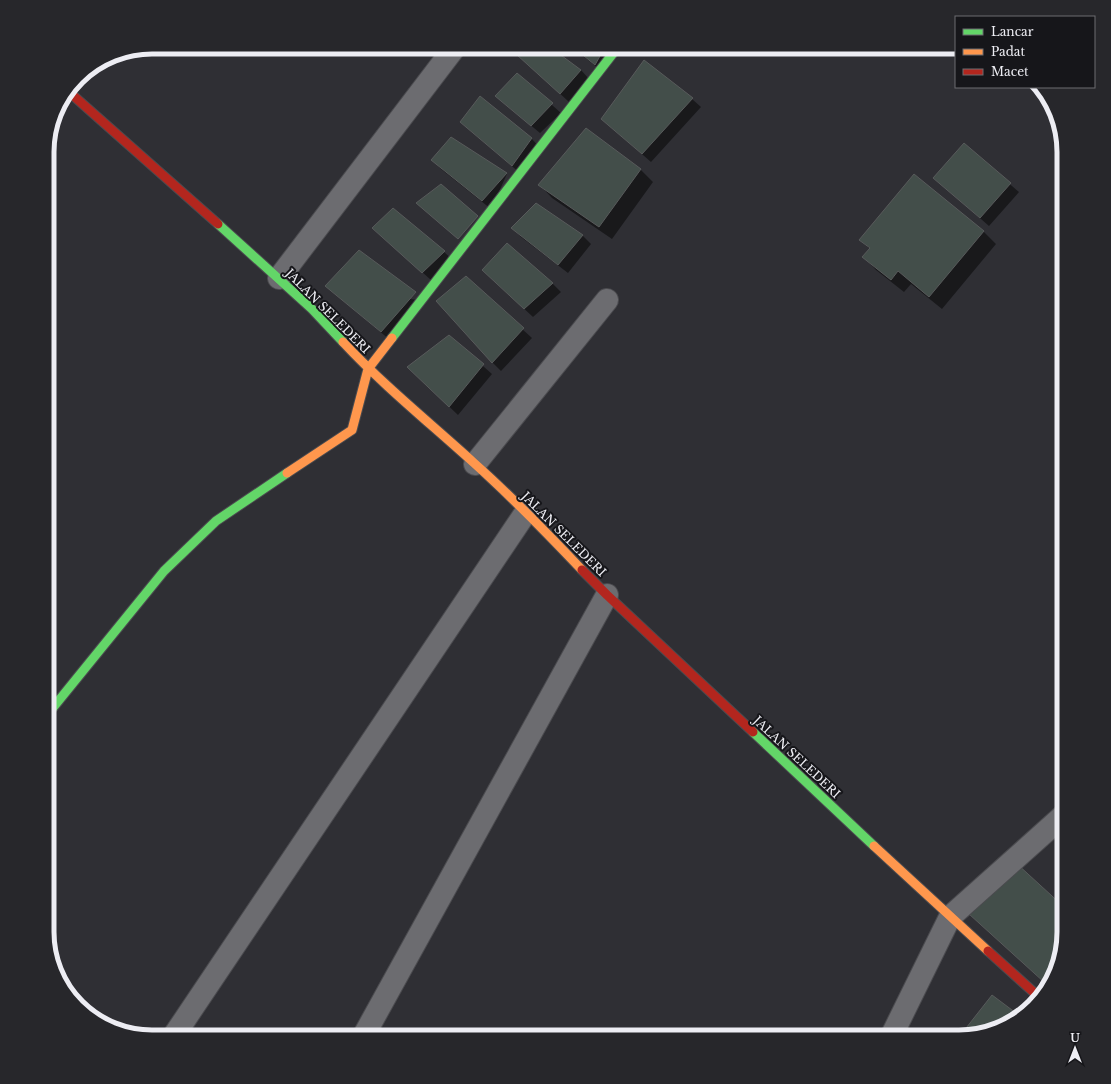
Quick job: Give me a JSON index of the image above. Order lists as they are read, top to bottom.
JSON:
{
  "streets": {
    "street": ["JALAN SELEDERI"]
  },
  "legend": ["Lancar", "Padat", "Macet"],
  "north": "top"
}
